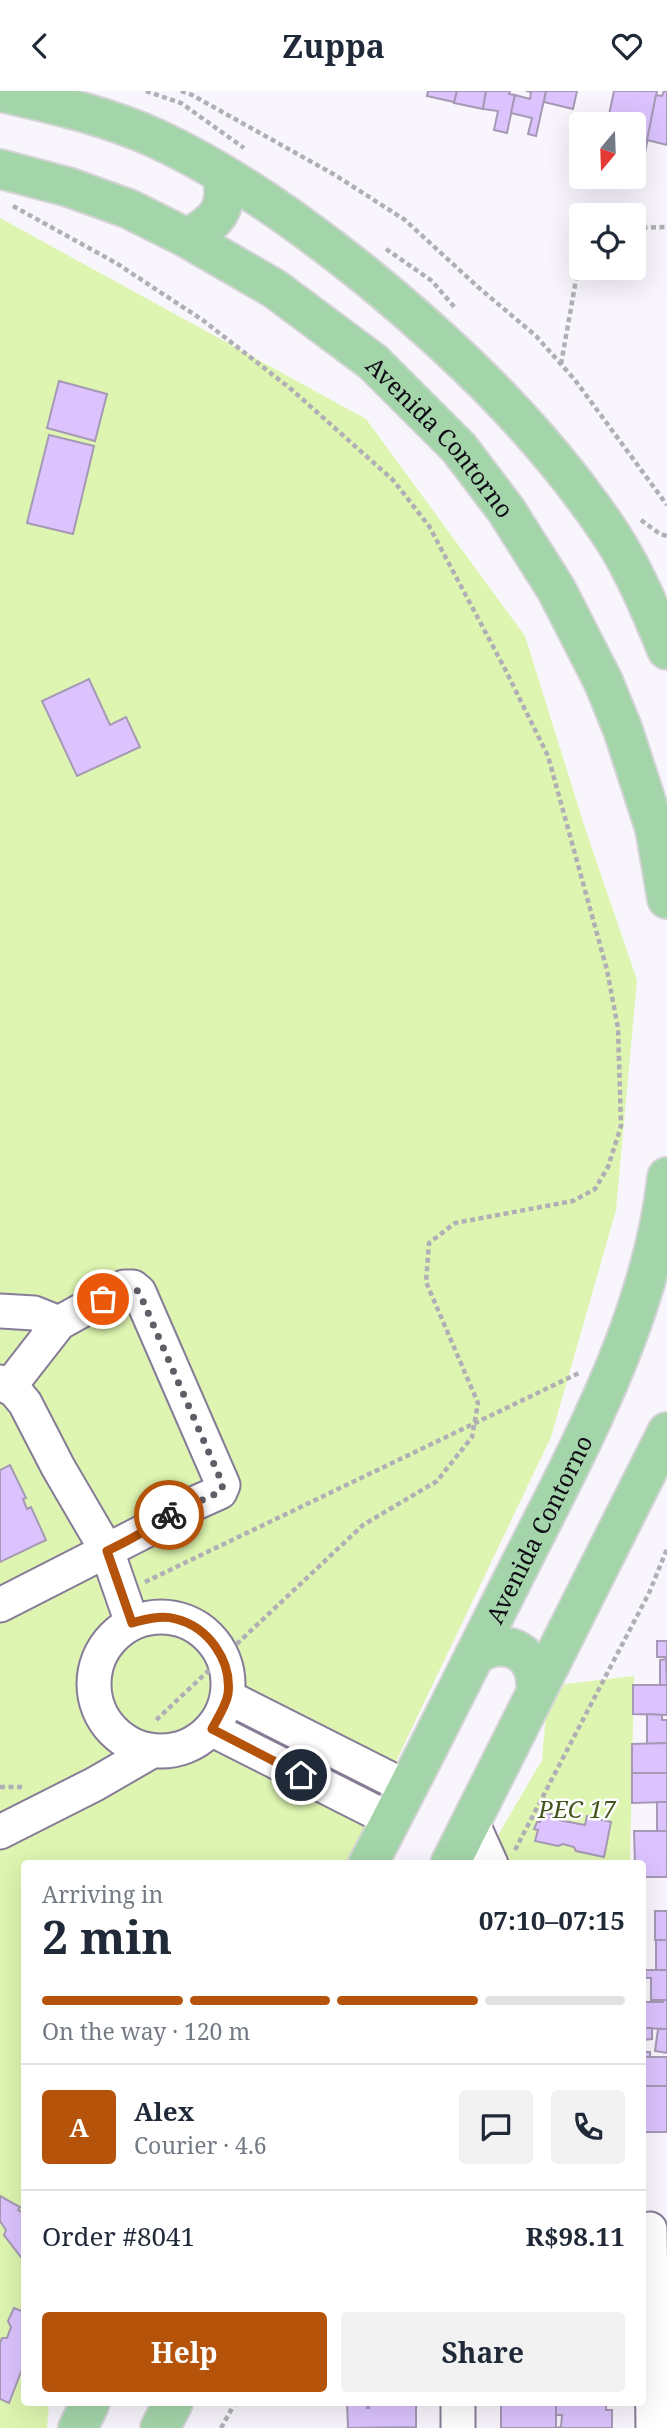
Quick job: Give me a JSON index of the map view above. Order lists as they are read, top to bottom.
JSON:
{
  "streets": {
    "main road": ["Avenida Contorno"]
  },
  "parks": ["PEC 17"],
  "north": "bottom",
  "page": {
    "header": "Zuppa",
    "heading": ["2 min", "Arriving in", "07:10–07:15"],
    "panel": [
      "Alex",
      "Courier · 4.6",
      "Order #8041",
      "R$98.11"
    ],
    "bar": "On the way · 120 m",
    "round": "A",
    "buttons": ["Help", "Share"]
  }
}
